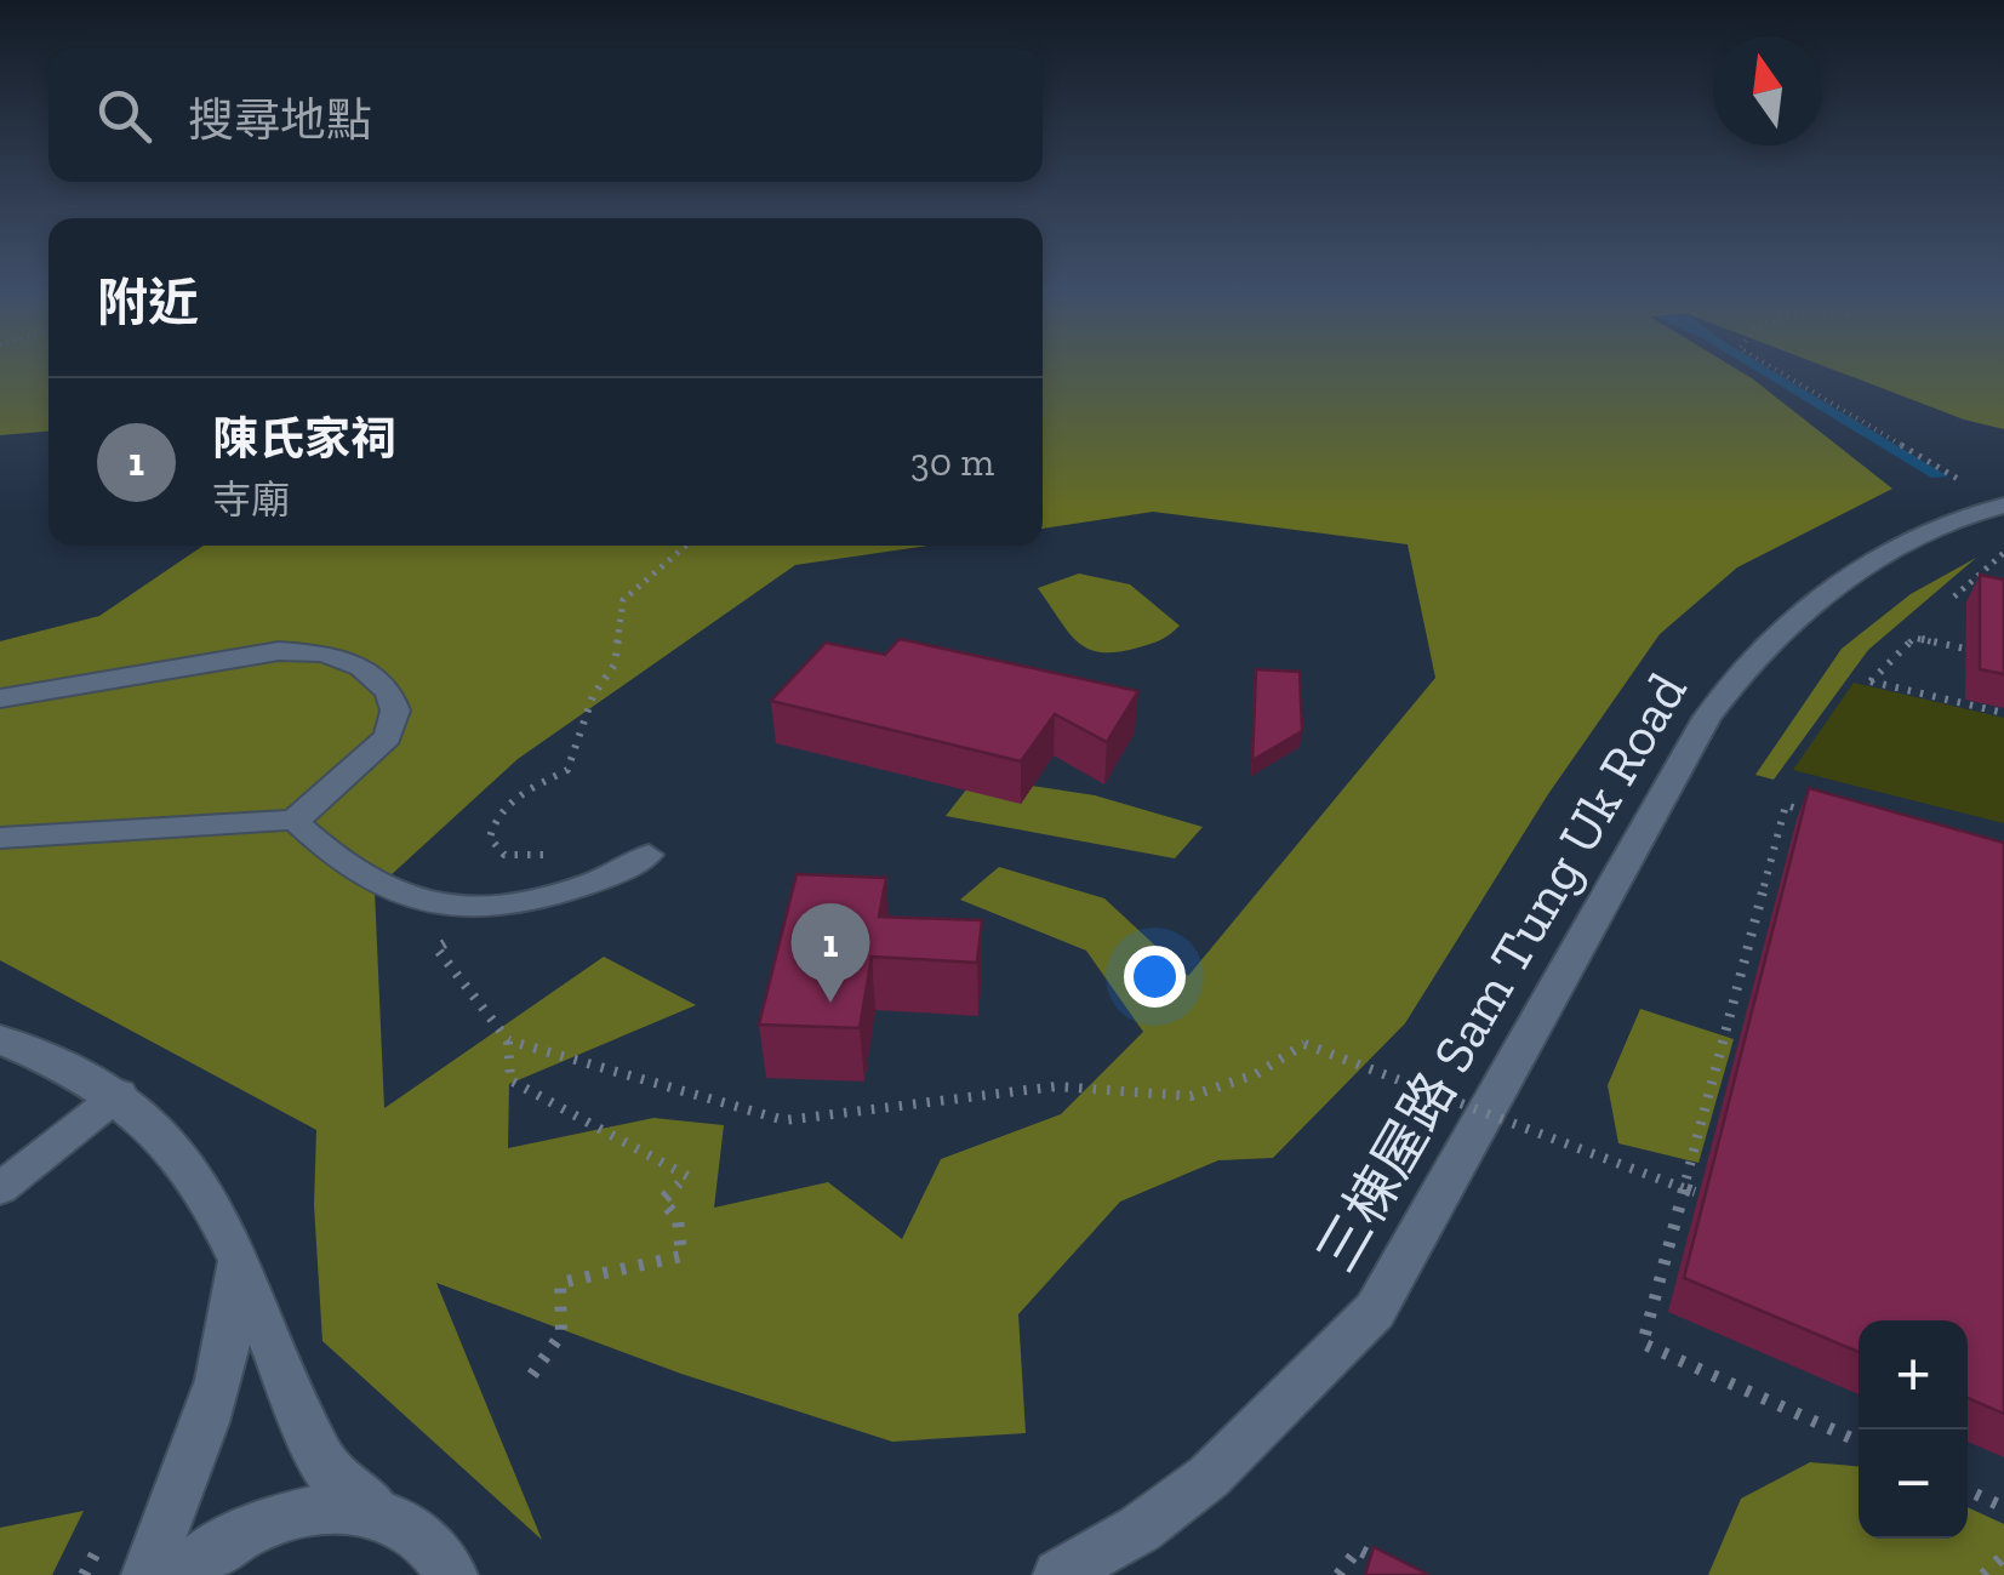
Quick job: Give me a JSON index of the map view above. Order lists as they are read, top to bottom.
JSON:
{
  "streets": {
    "street": ["三棟屋路 Sam Tung Uk Road"]
  },
  "north": "top",
  "page": {
    "search": "搜尋地點",
    "heading": "附近",
    "list": [
      {
        "mark": "1",
        "name": "陳氏家祠",
        "note": "寺廟",
        "value": "30 m"
      }
    ],
    "pins": "1",
    "map_buttons": ["+", "−"]
  }
}
